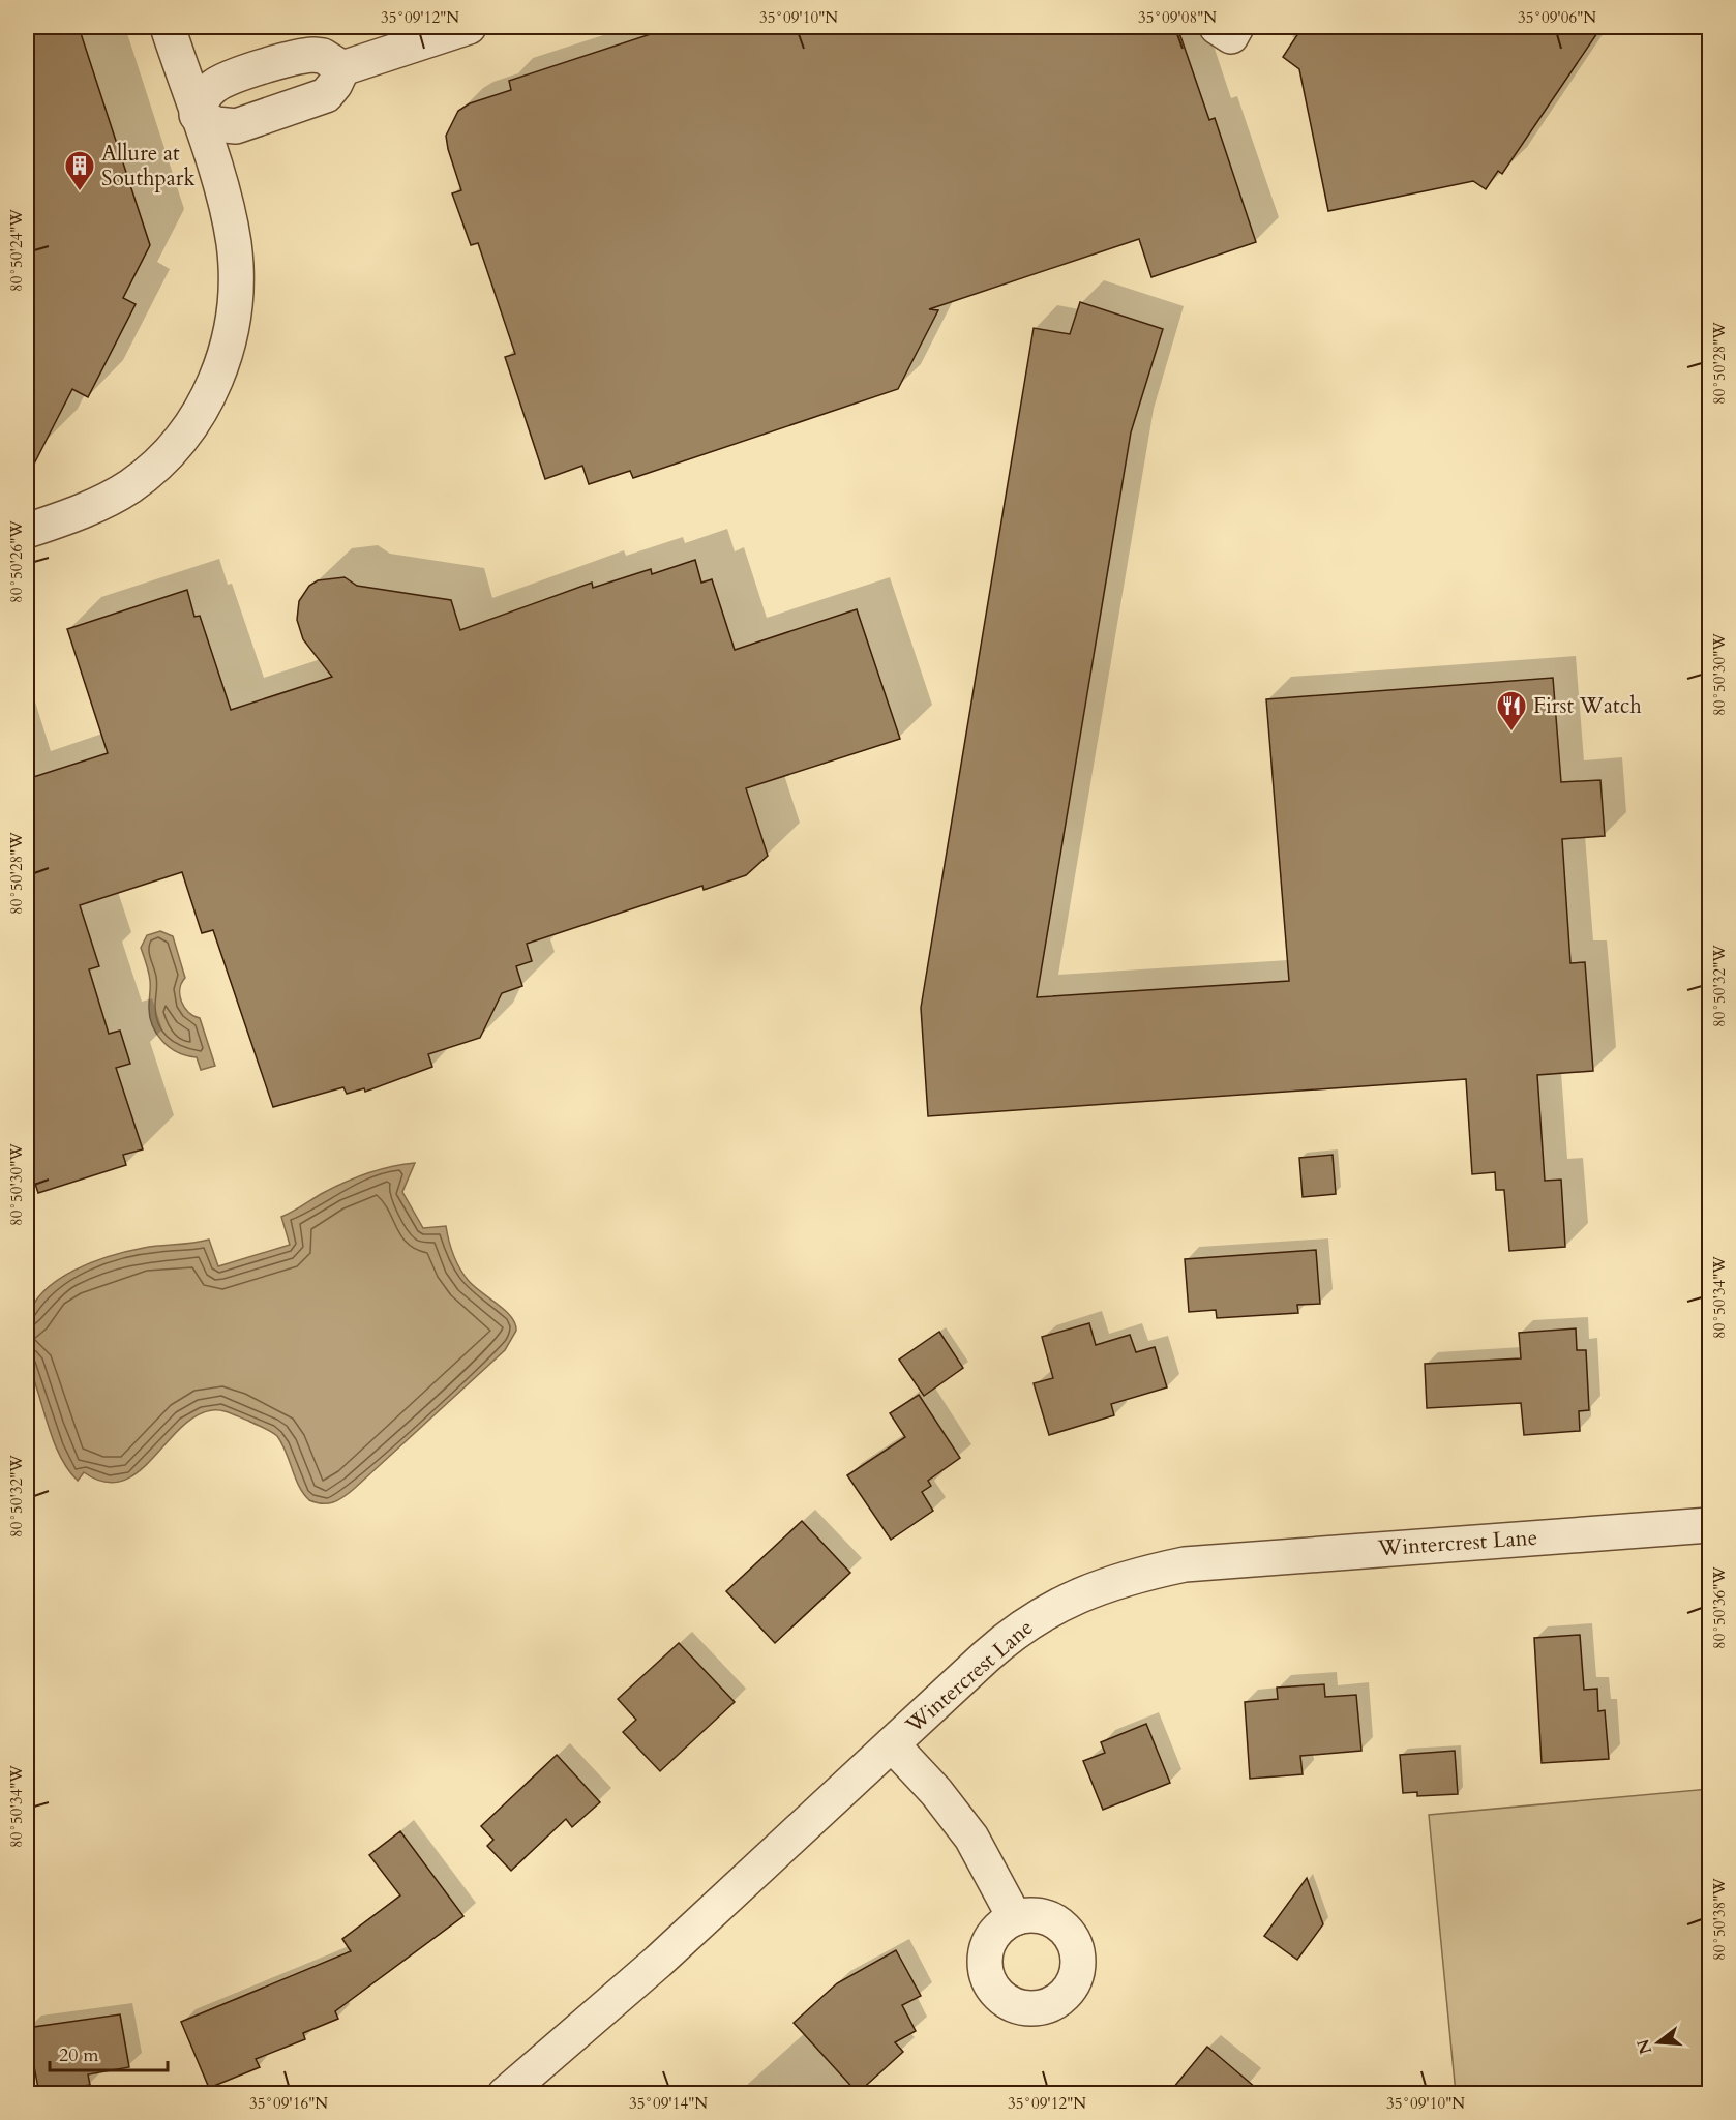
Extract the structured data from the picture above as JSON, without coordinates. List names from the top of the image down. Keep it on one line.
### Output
{"streets":{"street":["Wintercrest Lane"]},"places":{"building":["Allure at Southpark"],"restaurant":["First Watch"]},"scale_bar":"20 m","north":"left","coordinates":["35°09'12\"N","35°09'10\"N","35°09'08\"N","35°09'06\"N","80°50'24\"W","80°50'28\"W","80°50'26\"W","80°50'30\"W","80°50'32\"W","80°50'34\"W","80°50'36\"W","80°50'38\"W","35°09'16\"N","35°09'14\"N"]}
